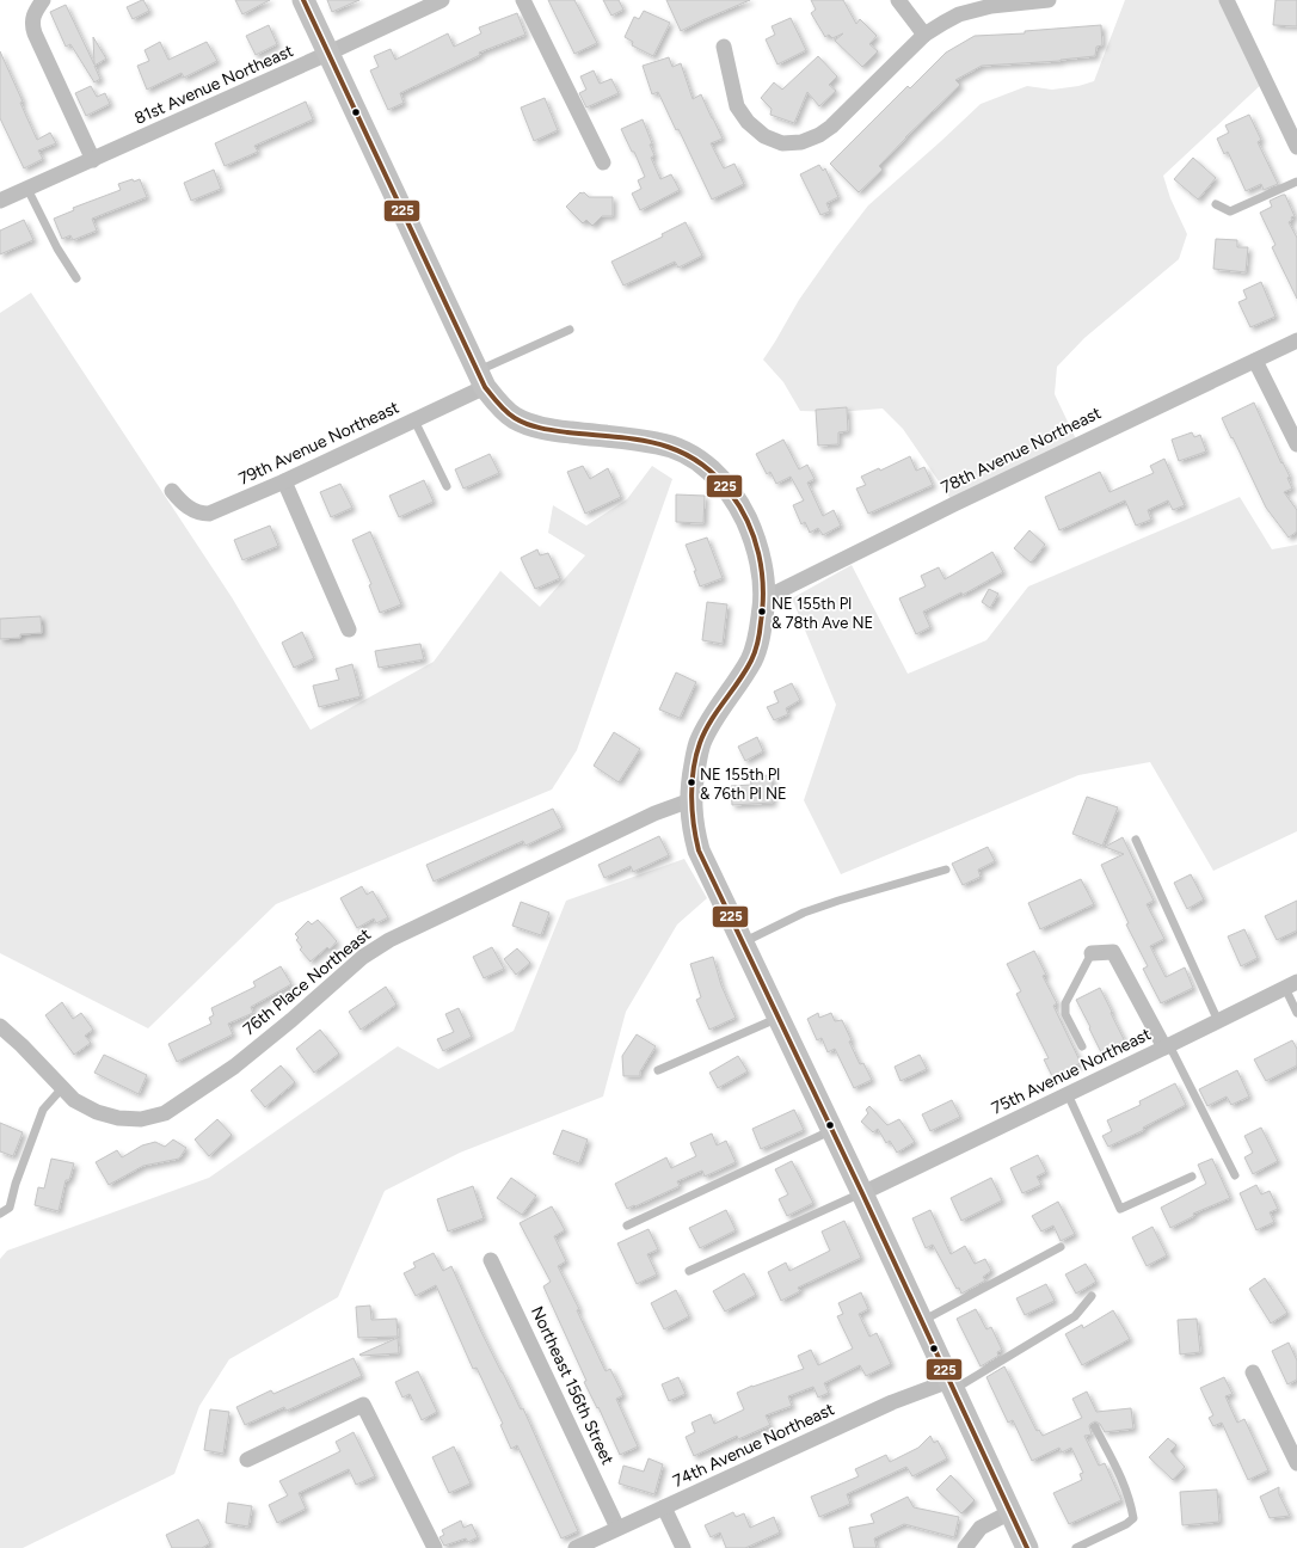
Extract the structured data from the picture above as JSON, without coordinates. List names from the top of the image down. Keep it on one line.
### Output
{"streets":{"street":["81st Avenue Northeast","79th Avenue Northeast","78th Avenue Northeast","76th Place Northeast","75th Avenue Northeast","Northeast 156th Street","74th Avenue Northeast"]},"crossings":[["Northeast 156th Street","74th Avenue Northeast"]],"places":["NE 155th Pl & 78th Ave NE","NE 155th Pl & 76th Pl NE"],"lines":["transit line 225"]}
